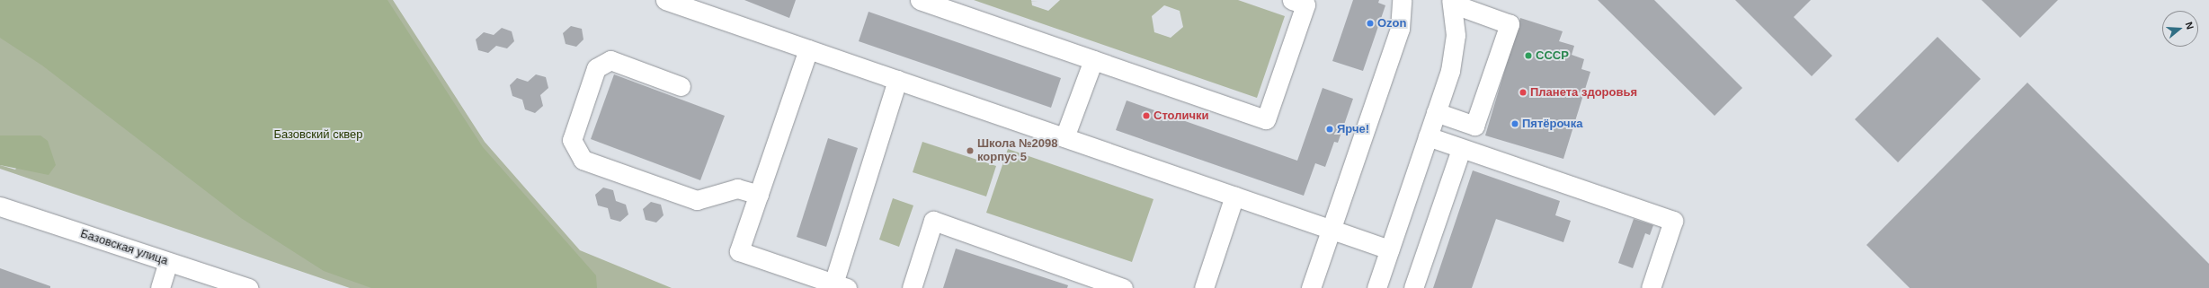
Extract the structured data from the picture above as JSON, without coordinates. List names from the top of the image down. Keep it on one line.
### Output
{"streets":{"street":["Базовская улица"]},"parks":["Базовский сквер"],"places":["Ozon","СССР","Планета здоровья","Столички","Пятёрочка","Ярче!","Школа №2098 корпус 5"],"north":"right"}
